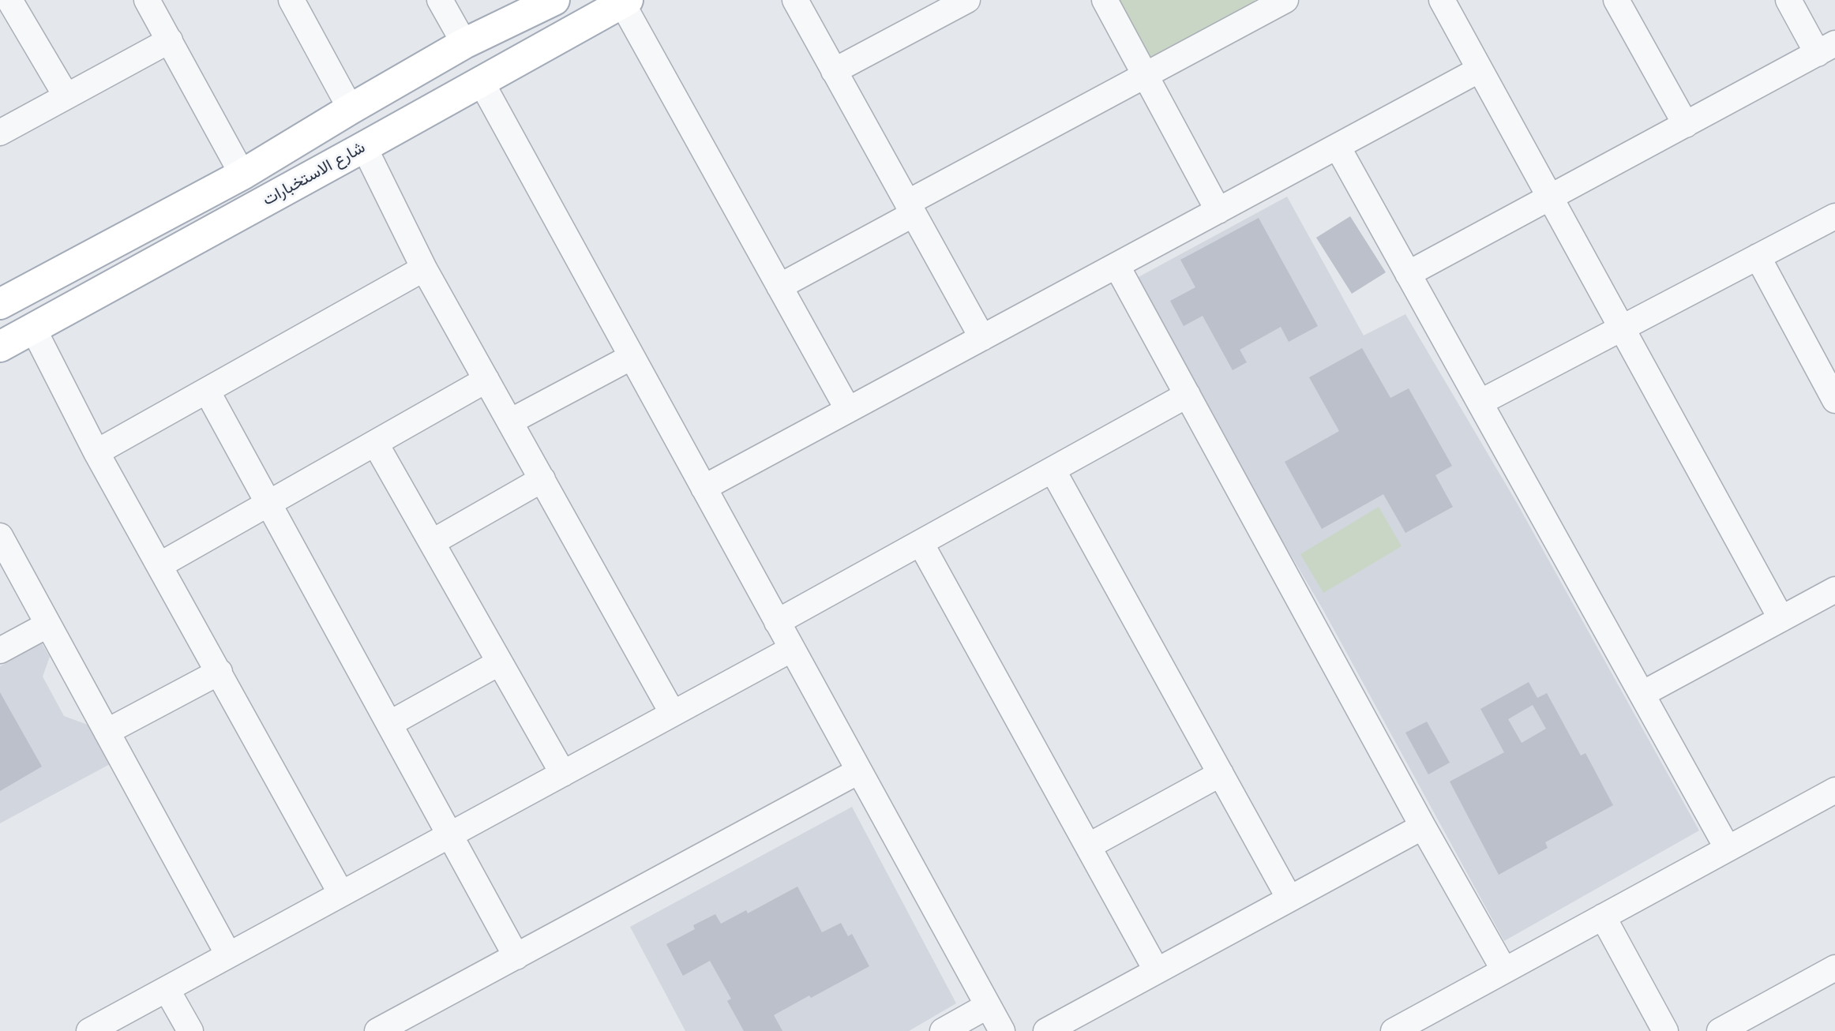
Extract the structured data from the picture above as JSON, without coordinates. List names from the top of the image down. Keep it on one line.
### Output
{"streets":{"main road":["شارع الاستخبارات"]}}
